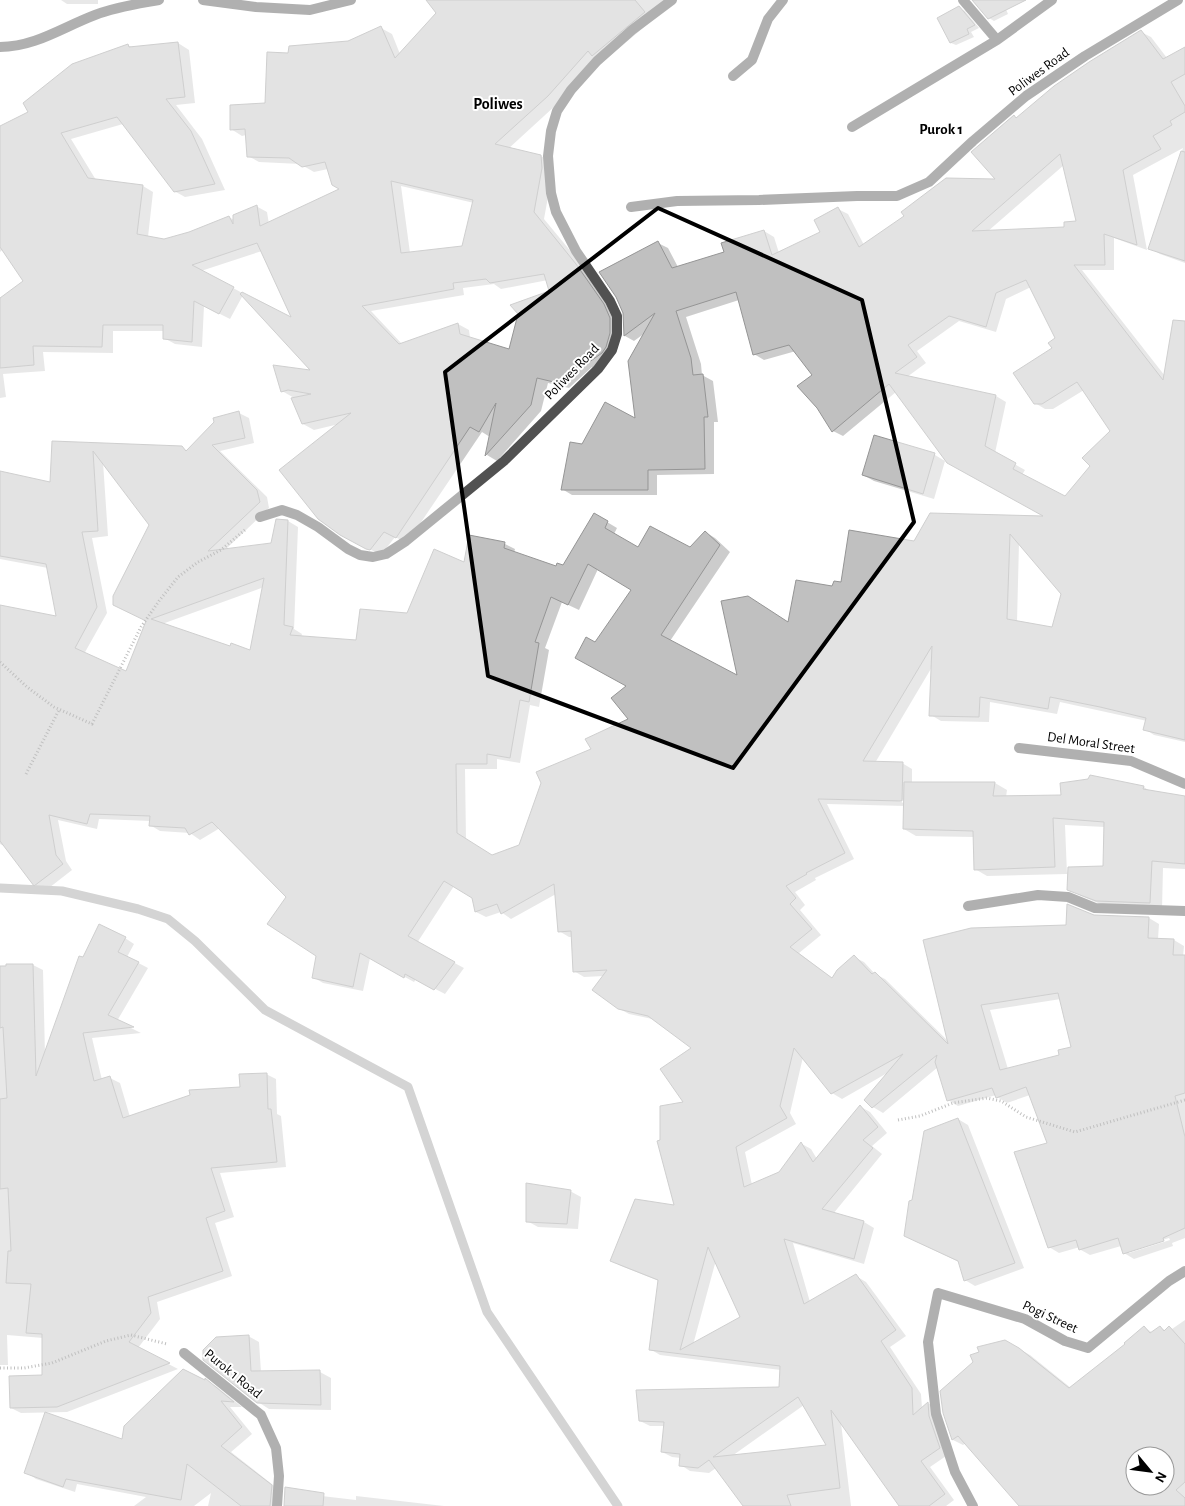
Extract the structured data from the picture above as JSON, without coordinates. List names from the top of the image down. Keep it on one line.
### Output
{"streets":{"street":["Poliwes Road","Del Moral Street","Pogi Street","Purok 1 Road"]},"districts":["Poliwes","Purok 1"],"north":"bottom right"}
